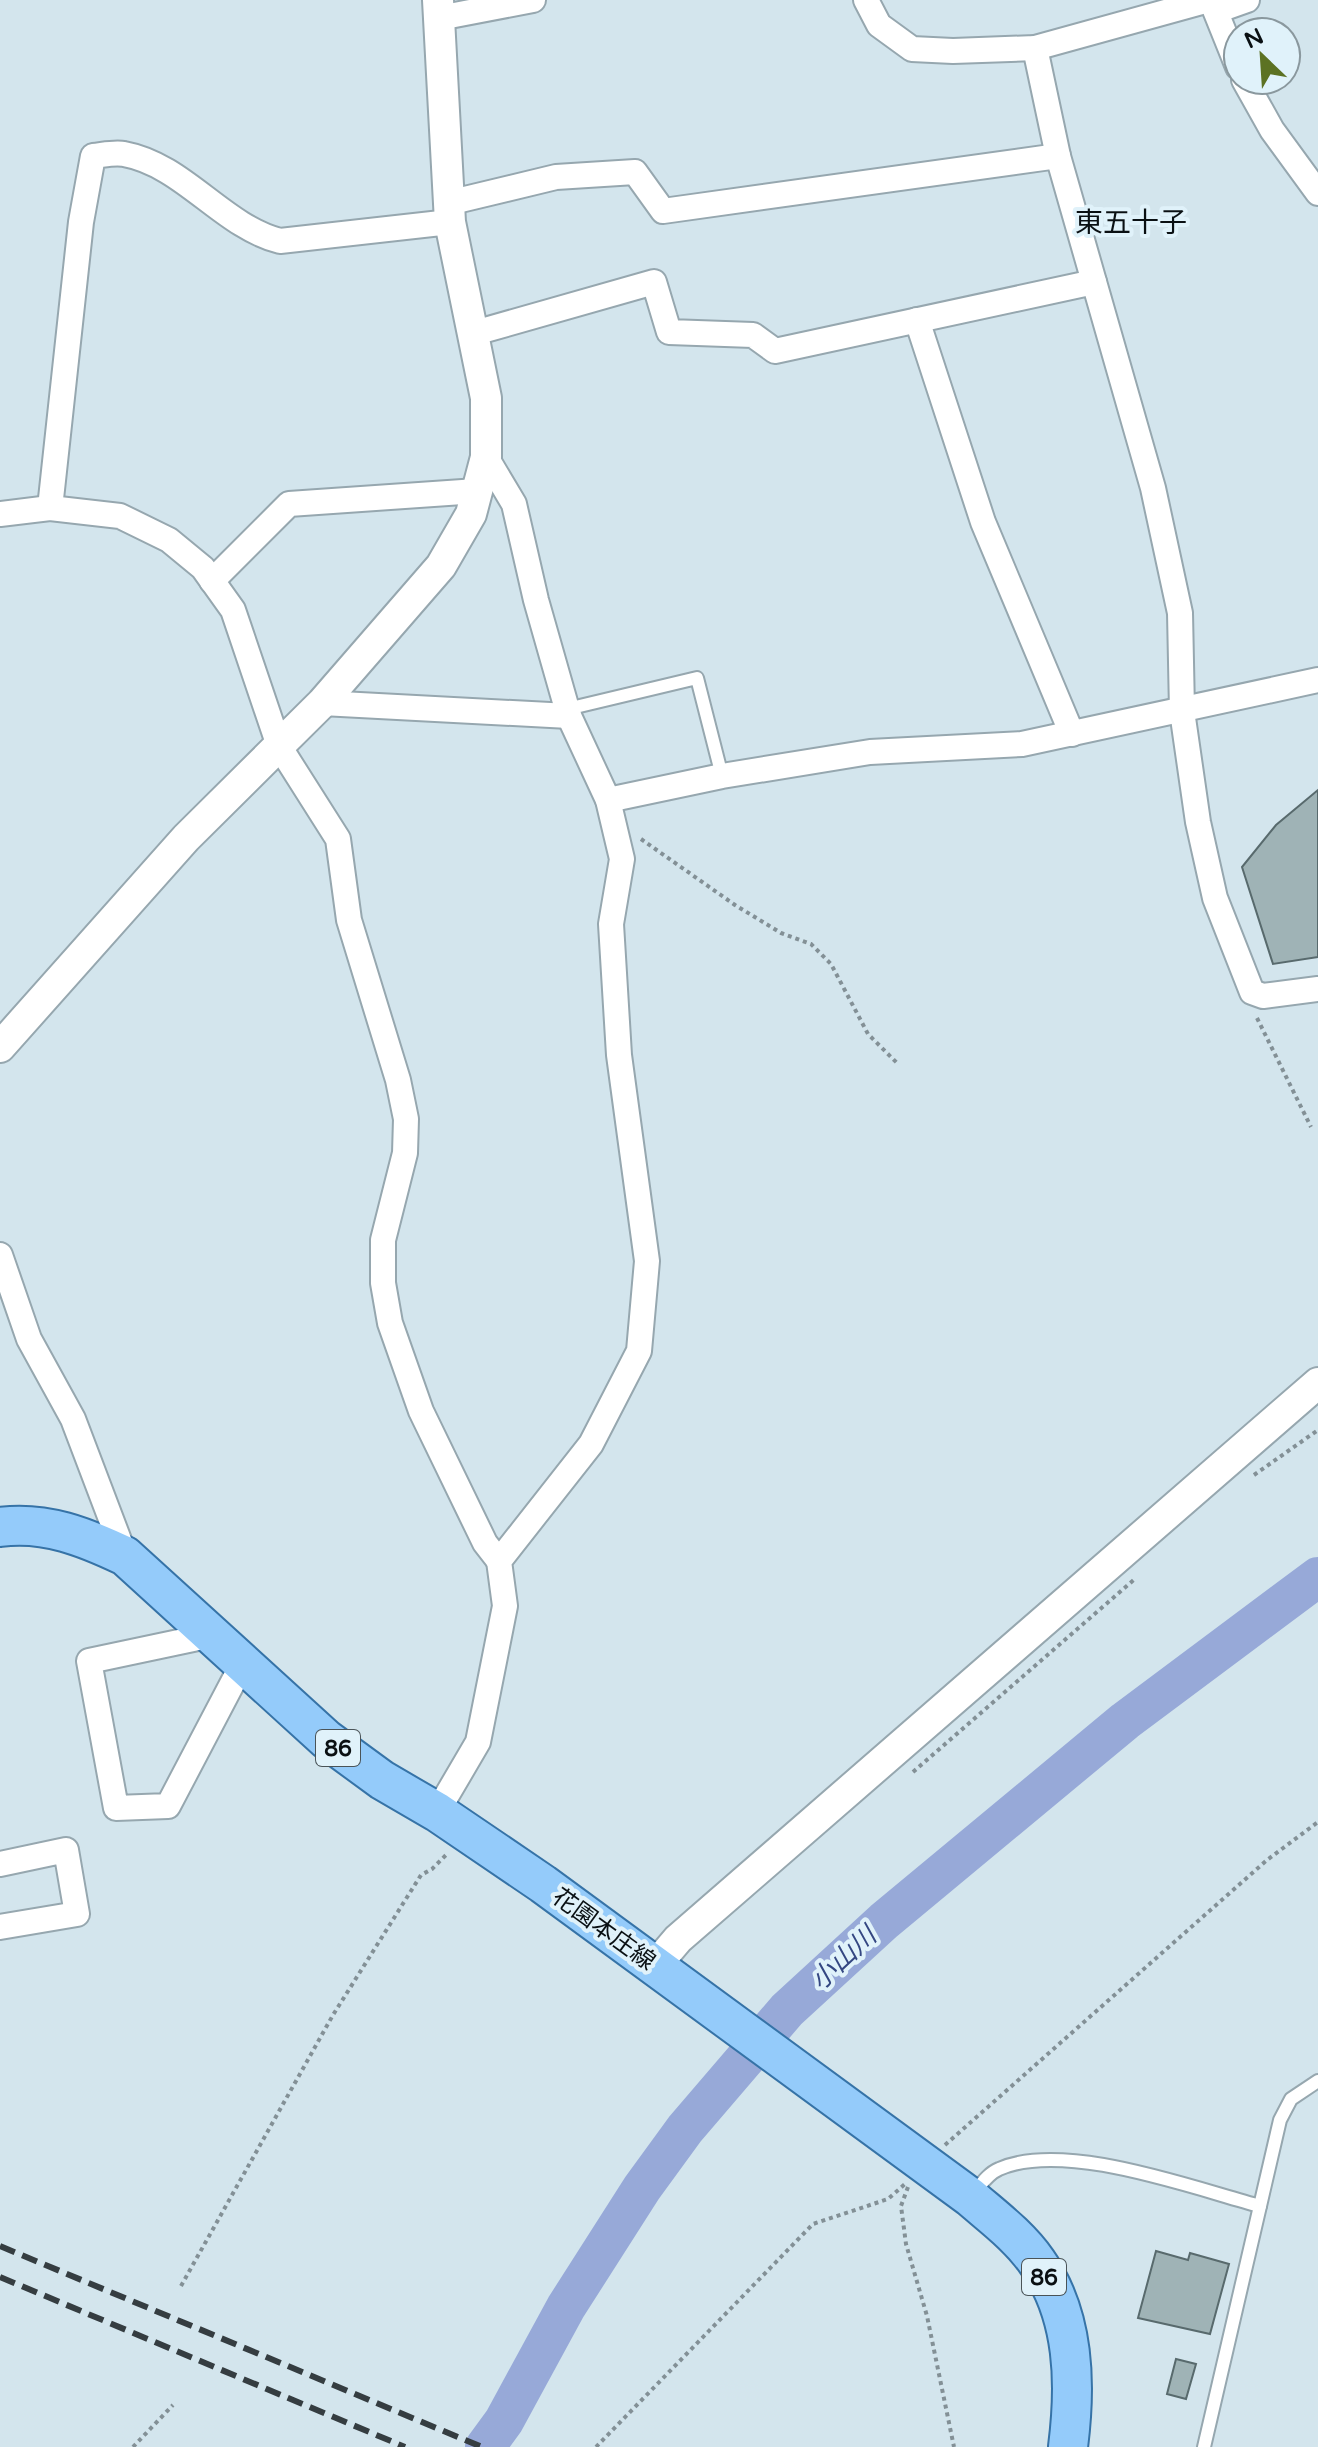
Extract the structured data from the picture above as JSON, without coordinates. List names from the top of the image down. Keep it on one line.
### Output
{"streets":{"main road":["86","花園本庄線"]},"districts":["東五十子"],"water":["小山川"],"north":"top left"}
